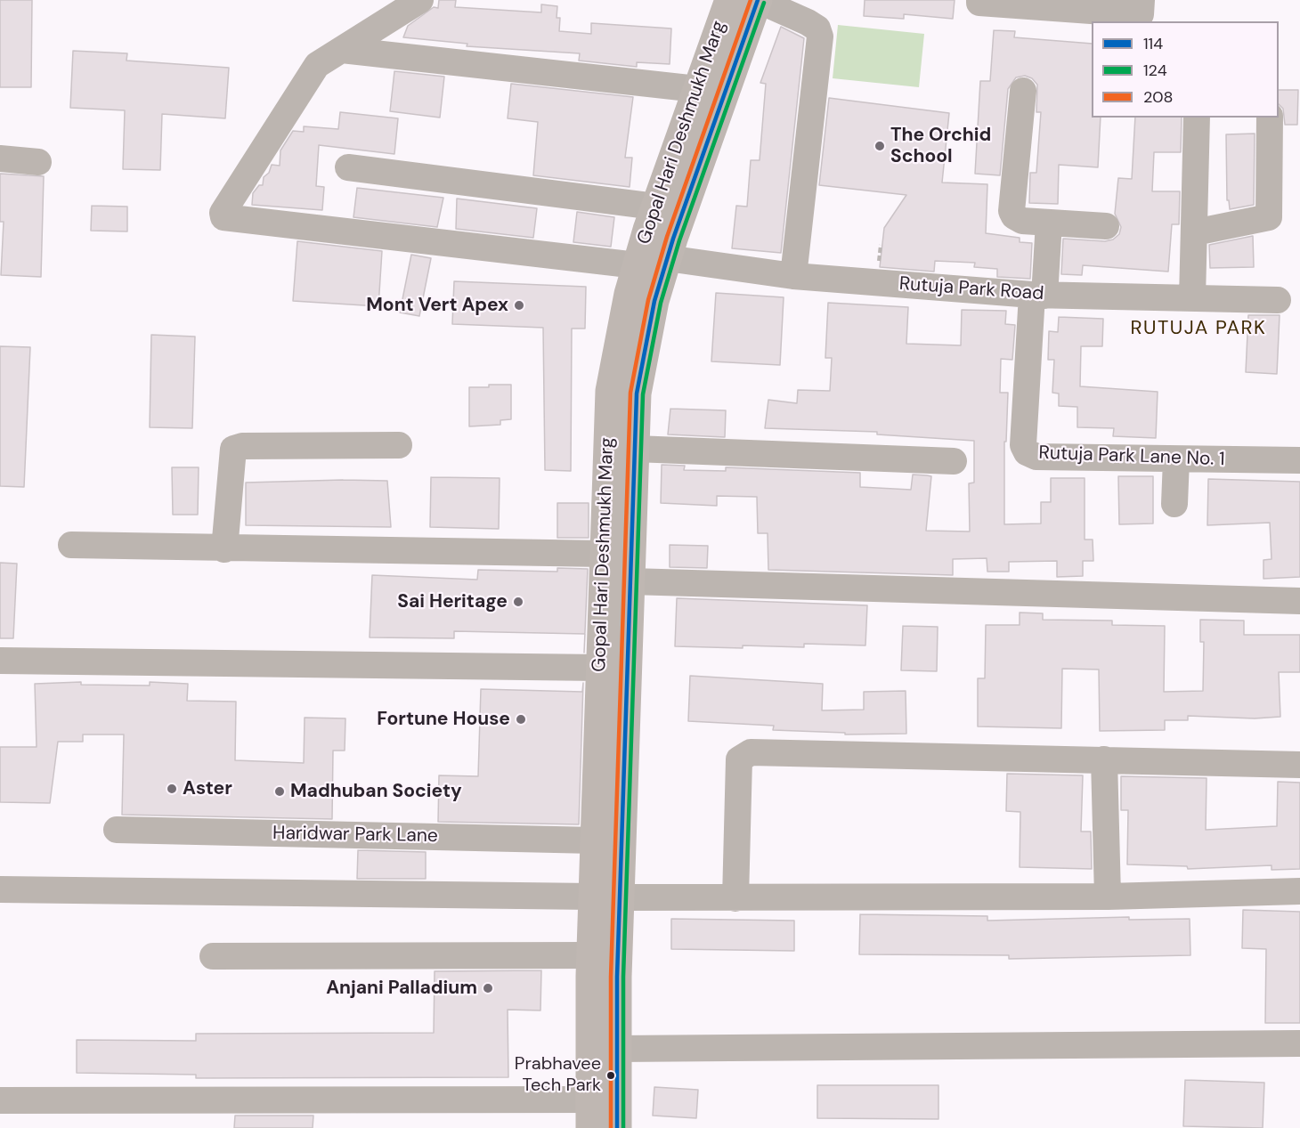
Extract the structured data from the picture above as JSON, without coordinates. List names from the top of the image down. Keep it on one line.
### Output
{"streets":{"main road":["Gopal Hari Deshmukh Marg"],"street":["Rutuja Park Road","Rutuja Park Lane No. 1","Haridwar Park Lane"]},"crossings":[["Gopal Hari Deshmukh Marg","Rutuja Park Road"],["Gopal Hari Deshmukh Marg","Haridwar Park Lane"],["Rutuja Park Road","Rutuja Park Lane No. 1"]],"districts":["RUTUJA PARK"],"places":["The Orchid School","Mont Vert Apex","Sai Heritage","Fortune House","Aster","Madhuban Society","Anjani Palladium","Prabhavee Tech Park"],"lines":["transit line 114","transit line 208","transit line 124"],"legend":["114","124","208"]}
